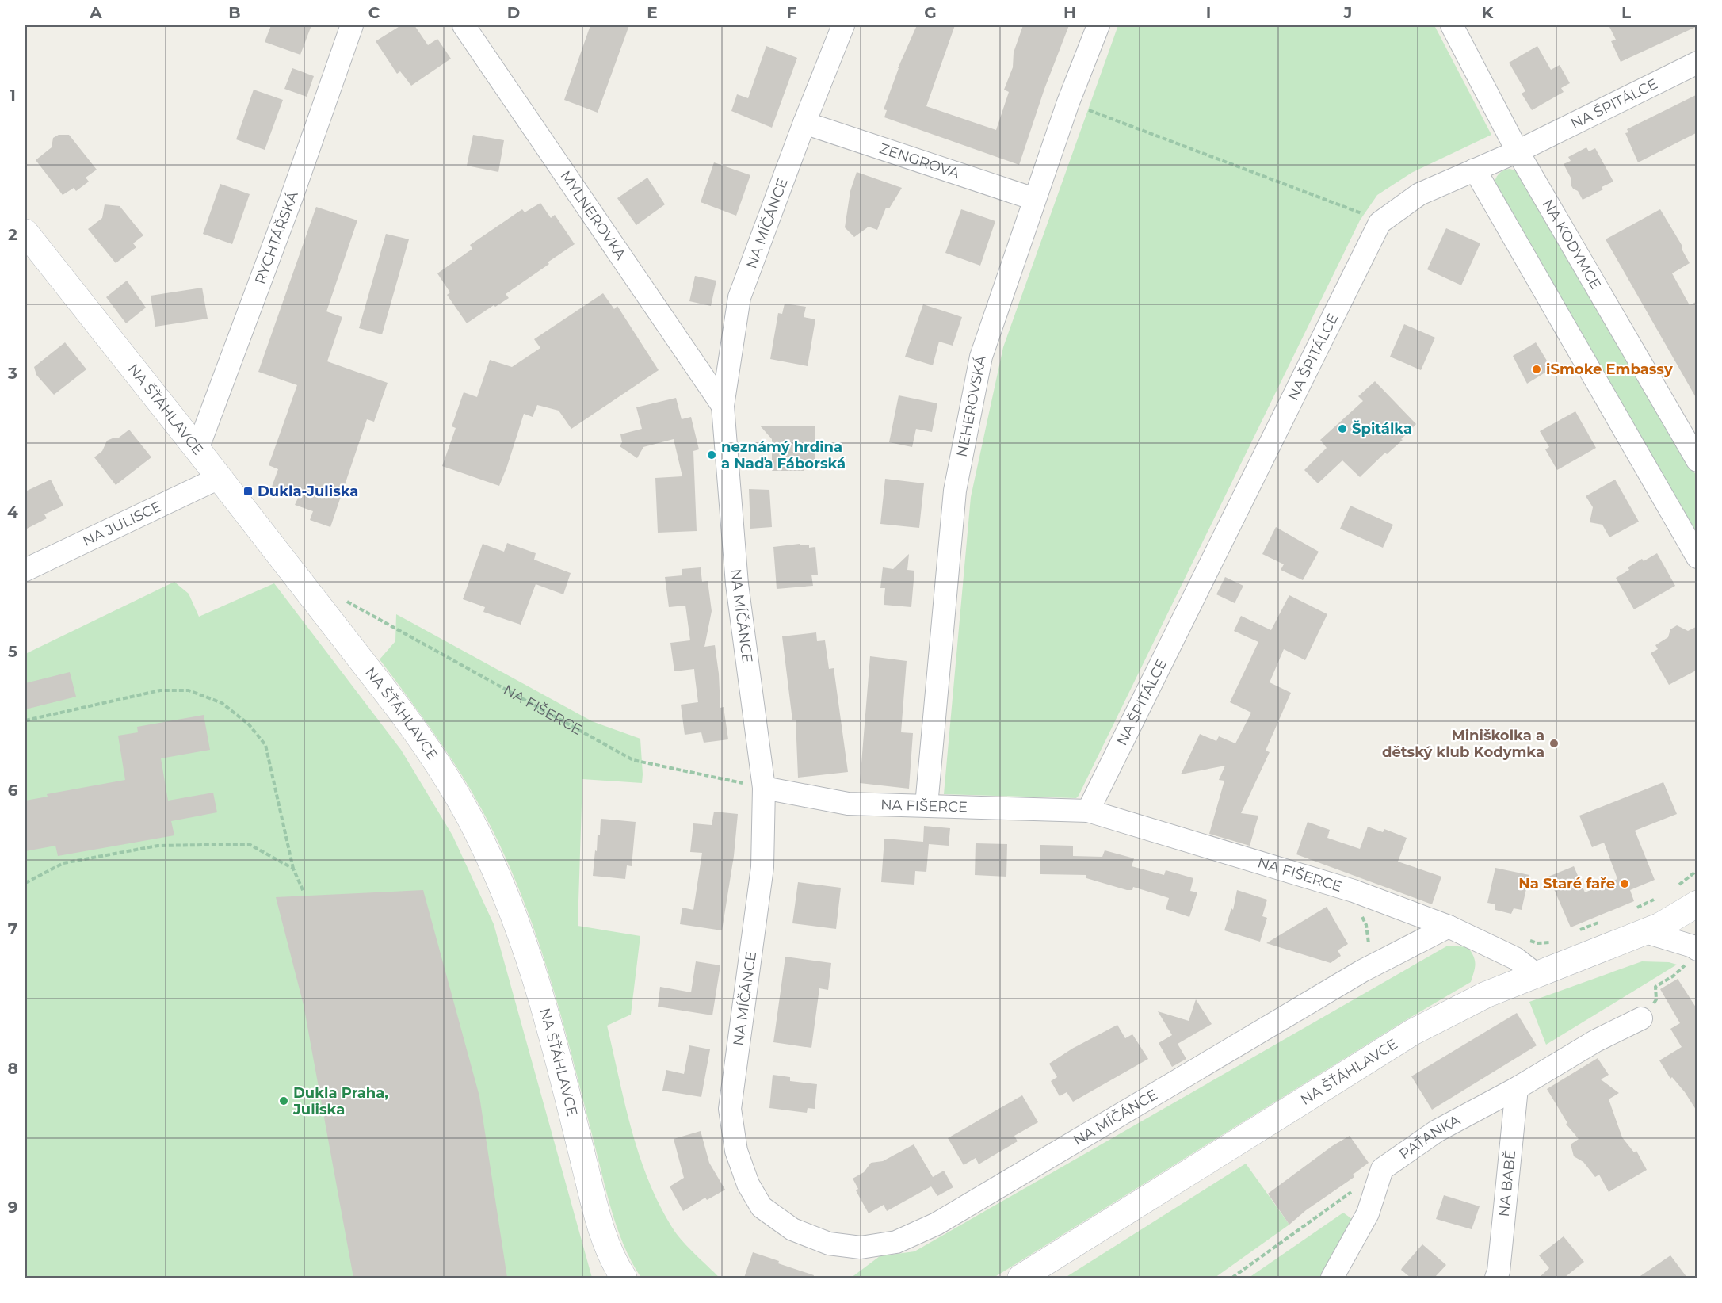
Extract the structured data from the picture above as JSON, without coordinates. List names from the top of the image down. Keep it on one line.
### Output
{"streets":{"street":["NA ŠPITÁLCE","ZENGROVA","MYLNEROVKA","NA MÍČÁNCE","RYCHTÁŘSKÁ","NA KODYMCE","NEHEROVSKÁ","NA ŠŤÁHLAVCE","NA JULISCE","NA FIŠERCE","PAŤANKA","NA BABĚ"]},"crossings":[["NA ŠPITÁLCE","NA KODYMCE"],["NA ŠPITÁLCE","NA FIŠERCE"],["ZENGROVA","NA MÍČÁNCE"],["ZENGROVA","NEHEROVSKÁ"],["MYLNEROVKA","NA MÍČÁNCE"],["NA MÍČÁNCE","NA FIŠERCE"],["RYCHTÁŘSKÁ","NA ŠŤÁHLAVCE"],["NEHEROVSKÁ","NA FIŠERCE"],["NA ŠŤÁHLAVCE","NA JULISCE"],["NA ŠŤÁHLAVCE","NA FIŠERCE"],["PAŤANKA","NA BABĚ"]],"places":{"other":["iSmoke Embassy","Špitálka","neznámý hrdina a Naďa Fáborská","Miniškolka a dětský klub Kodymka","Na Staré faře","Dukla Praha, Juliska"],"transit":["Dukla-Juliska"]},"grid":{"columns":["A","B","C","D","E","F","G","H","I","J","K","L"],"rows":["1","2","3","4","5","6","7","8","9"]}}
